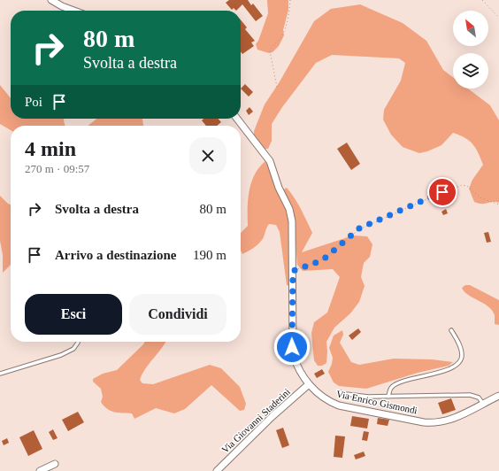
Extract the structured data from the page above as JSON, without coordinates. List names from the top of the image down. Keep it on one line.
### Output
{"streets":{"street":["Via Enrico Gismondi","Via Giovanni Staderini"]},"crossings":[["Via Enrico Gismondi","Via Giovanni Staderini"]],"north":"top left","page":{"turn":["80 m","Svolta a destra"],"then":"Poi","heading":["4 min","270 m · 09:57"],"list":[{"name":"Svolta a destra","value":"80 m"},{"name":"Arrivo a destinazione","value":"190 m"}],"buttons":["Esci","Condividi"]}}
